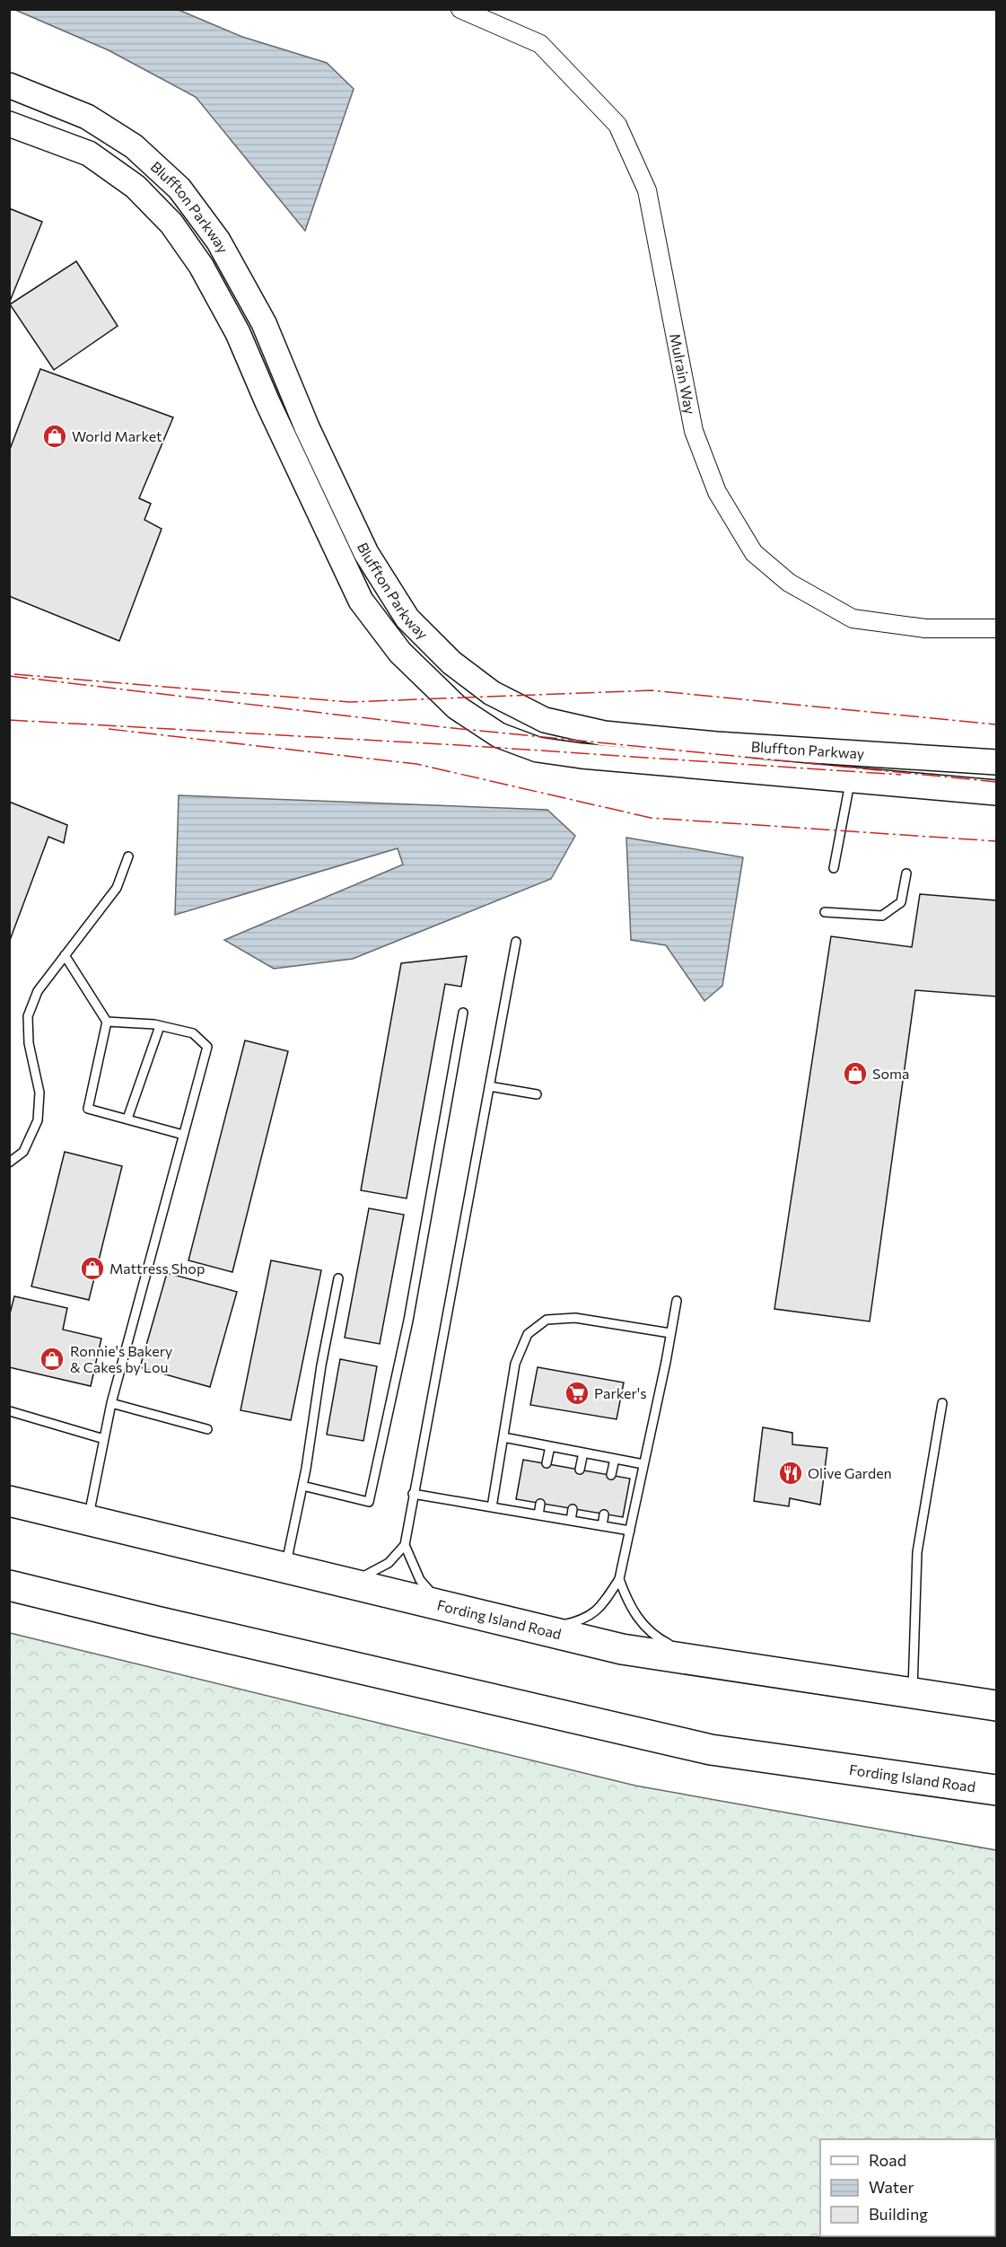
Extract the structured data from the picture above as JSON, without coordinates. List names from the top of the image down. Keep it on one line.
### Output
{"streets":{"highway":["Fording Island Road"],"main road":["Bluffton Parkway"],"street":["Mulrain Way"]},"places":{"shop":["World Market","Soma","Mattress Shop","Ronnie's Bakery & Cakes by Lou"],"supermarket":["Parker's"],"restaurant":["Olive Garden"]},"legend":["Road","Water","Building"]}
